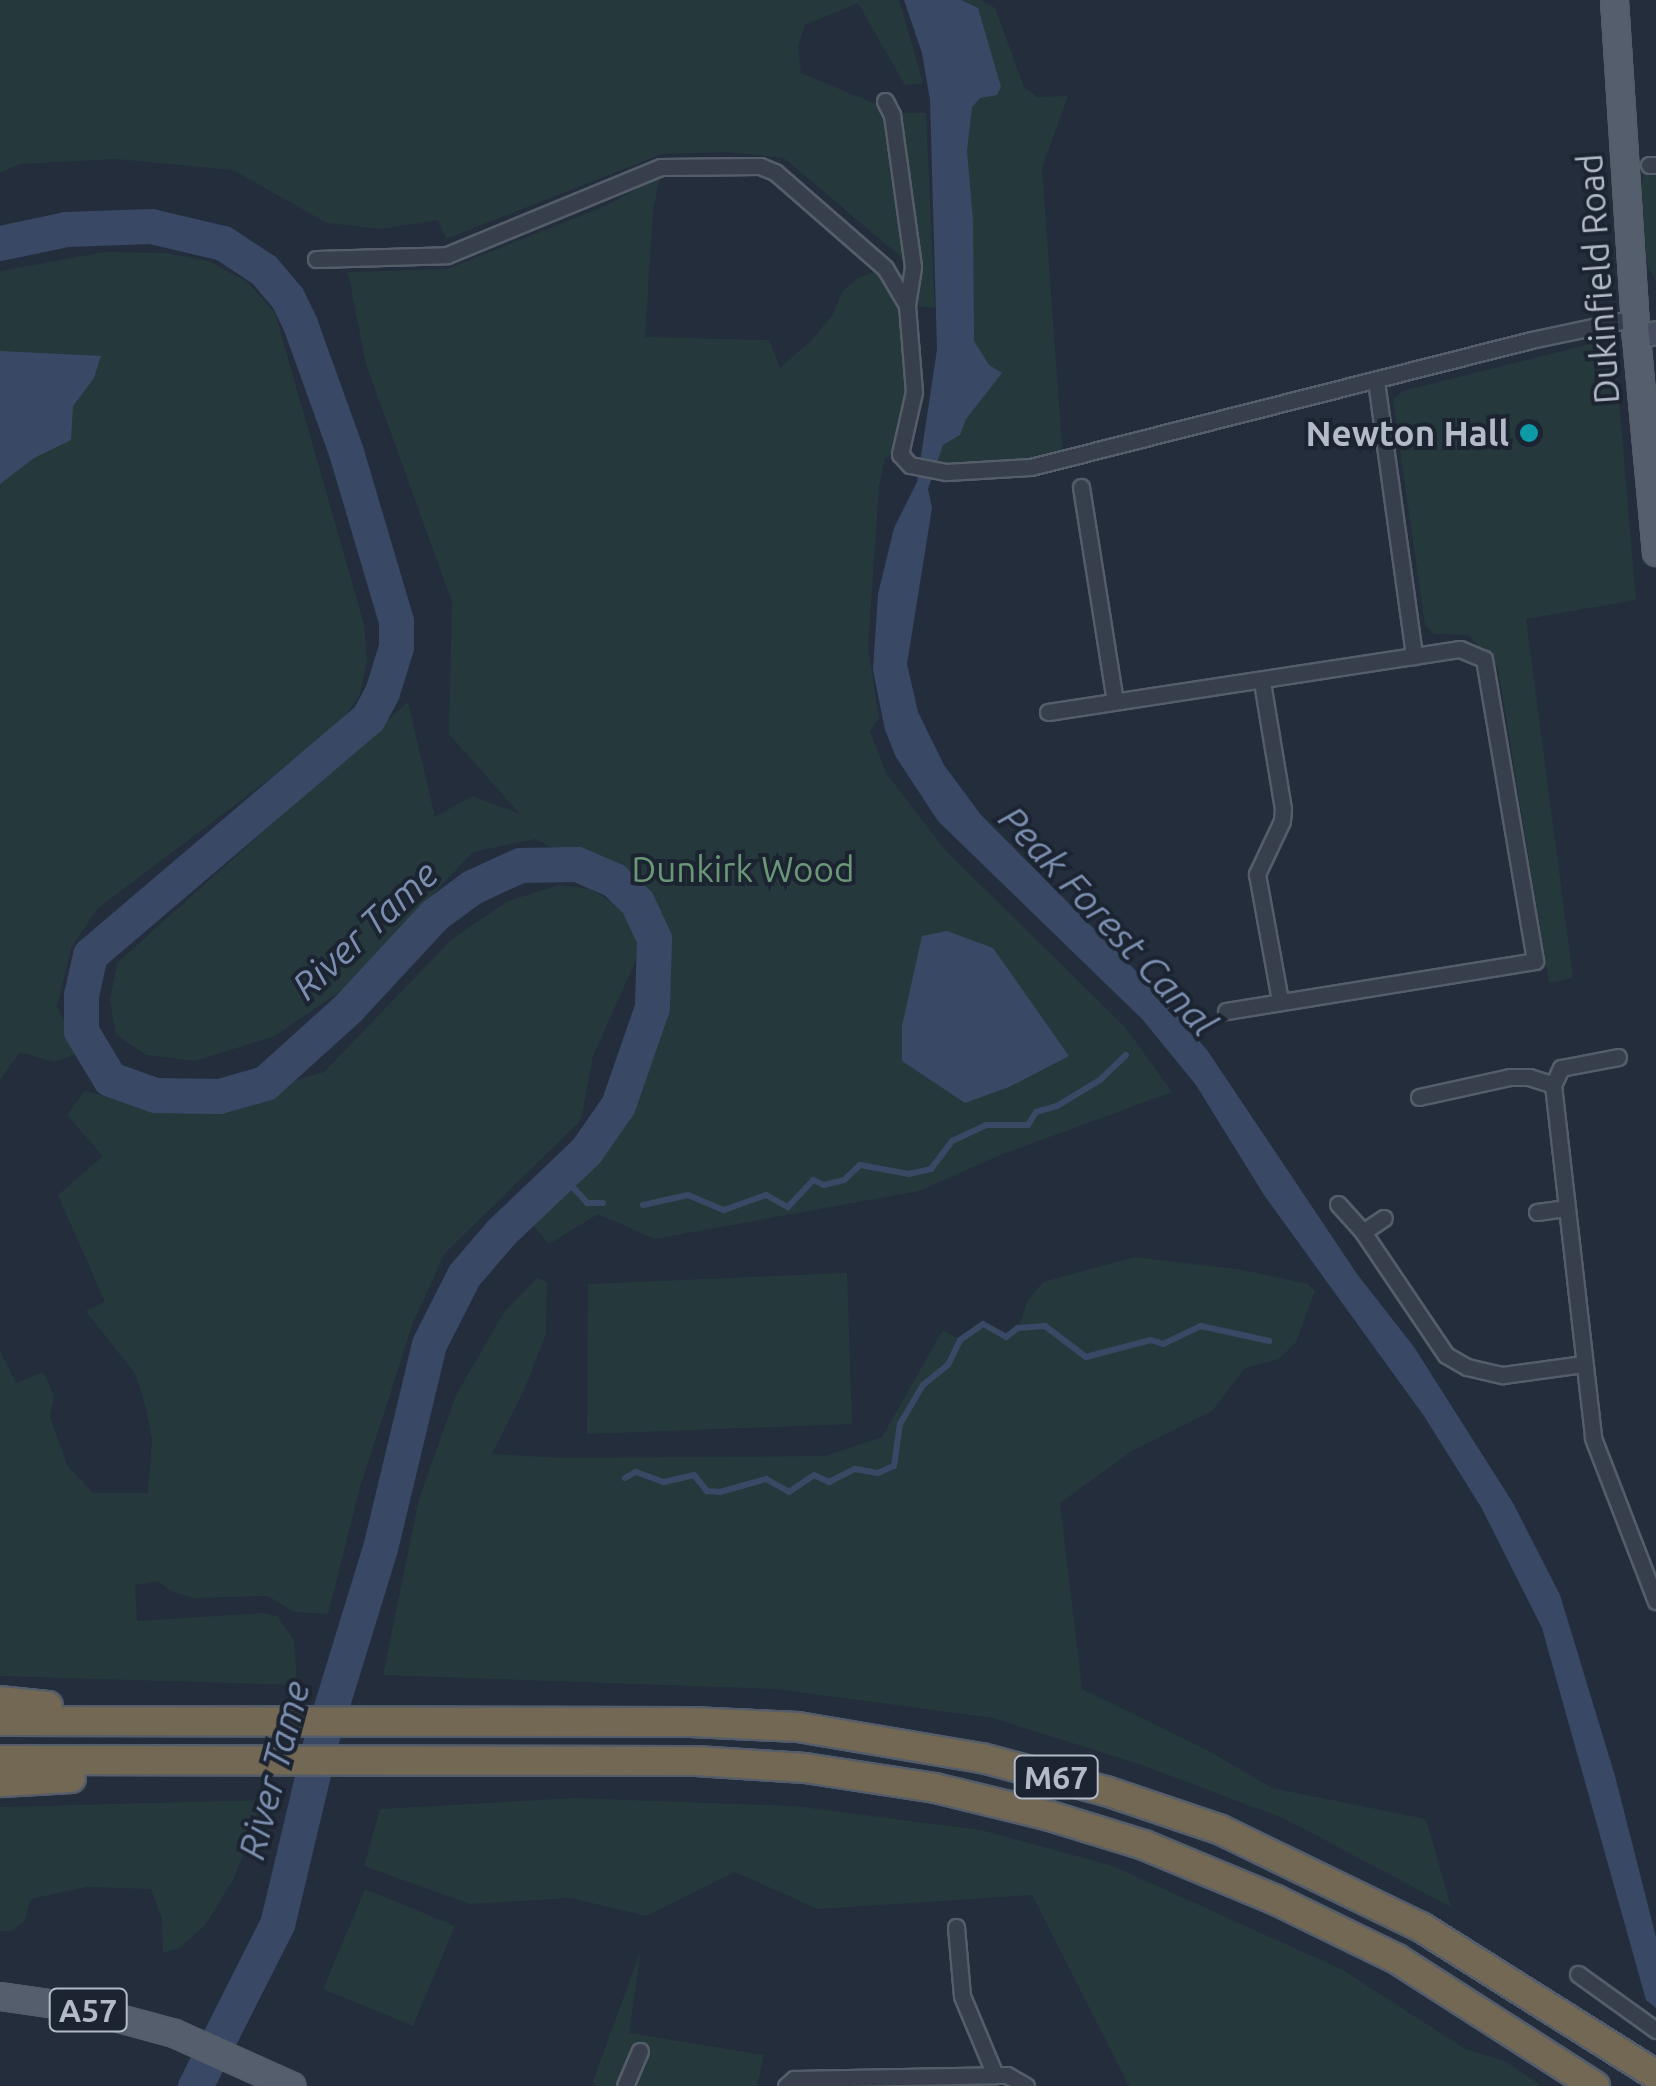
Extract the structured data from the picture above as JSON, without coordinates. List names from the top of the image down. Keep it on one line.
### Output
{"streets":{"highway":["M67"],"main road":["Dukinfield Road","A57"]},"water":["Peak Forest Canal","River Tame"],"parks":["Dunkirk Wood"],"places":["Newton Hall"]}
